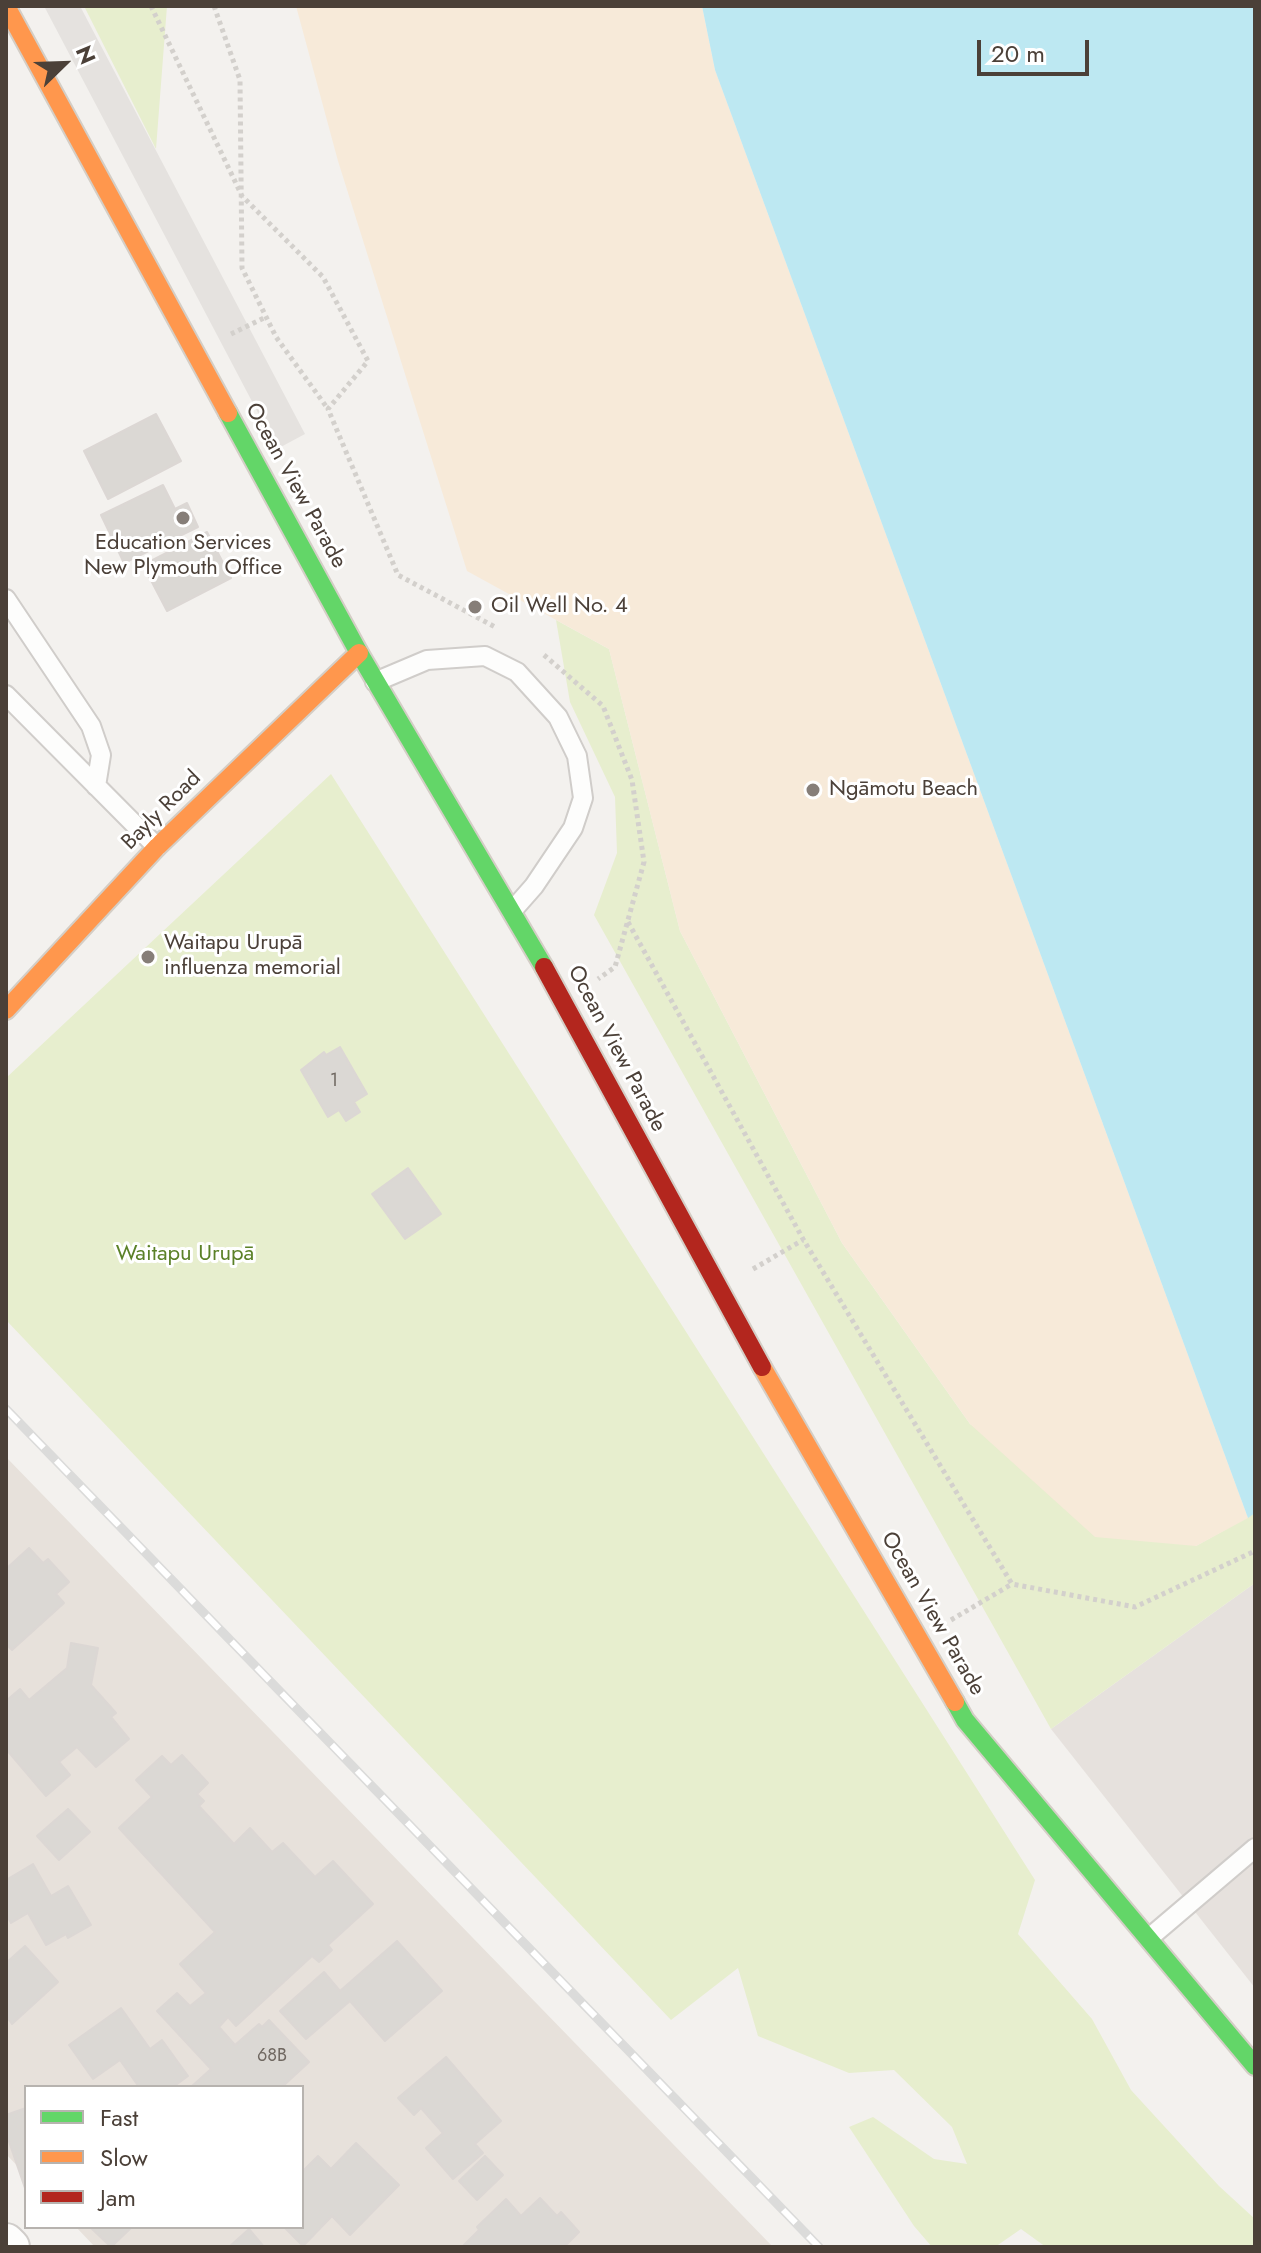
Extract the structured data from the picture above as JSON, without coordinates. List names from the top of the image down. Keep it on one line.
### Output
{"streets":{"street":["Ocean View Parade","Bayly Road"]},"crossings":[["Ocean View Parade","Bayly Road"]],"parks":["Waitapu Urupā"],"places":["Education Services New Plymouth Office","Oil Well No. 4","Ngāmotu Beach","Waitapu Urupā influenza memorial"],"house_numbers":["1","68B"],"legend":["Fast","Slow","Jam"],"scale_bar":"20 m","north":"top right"}
